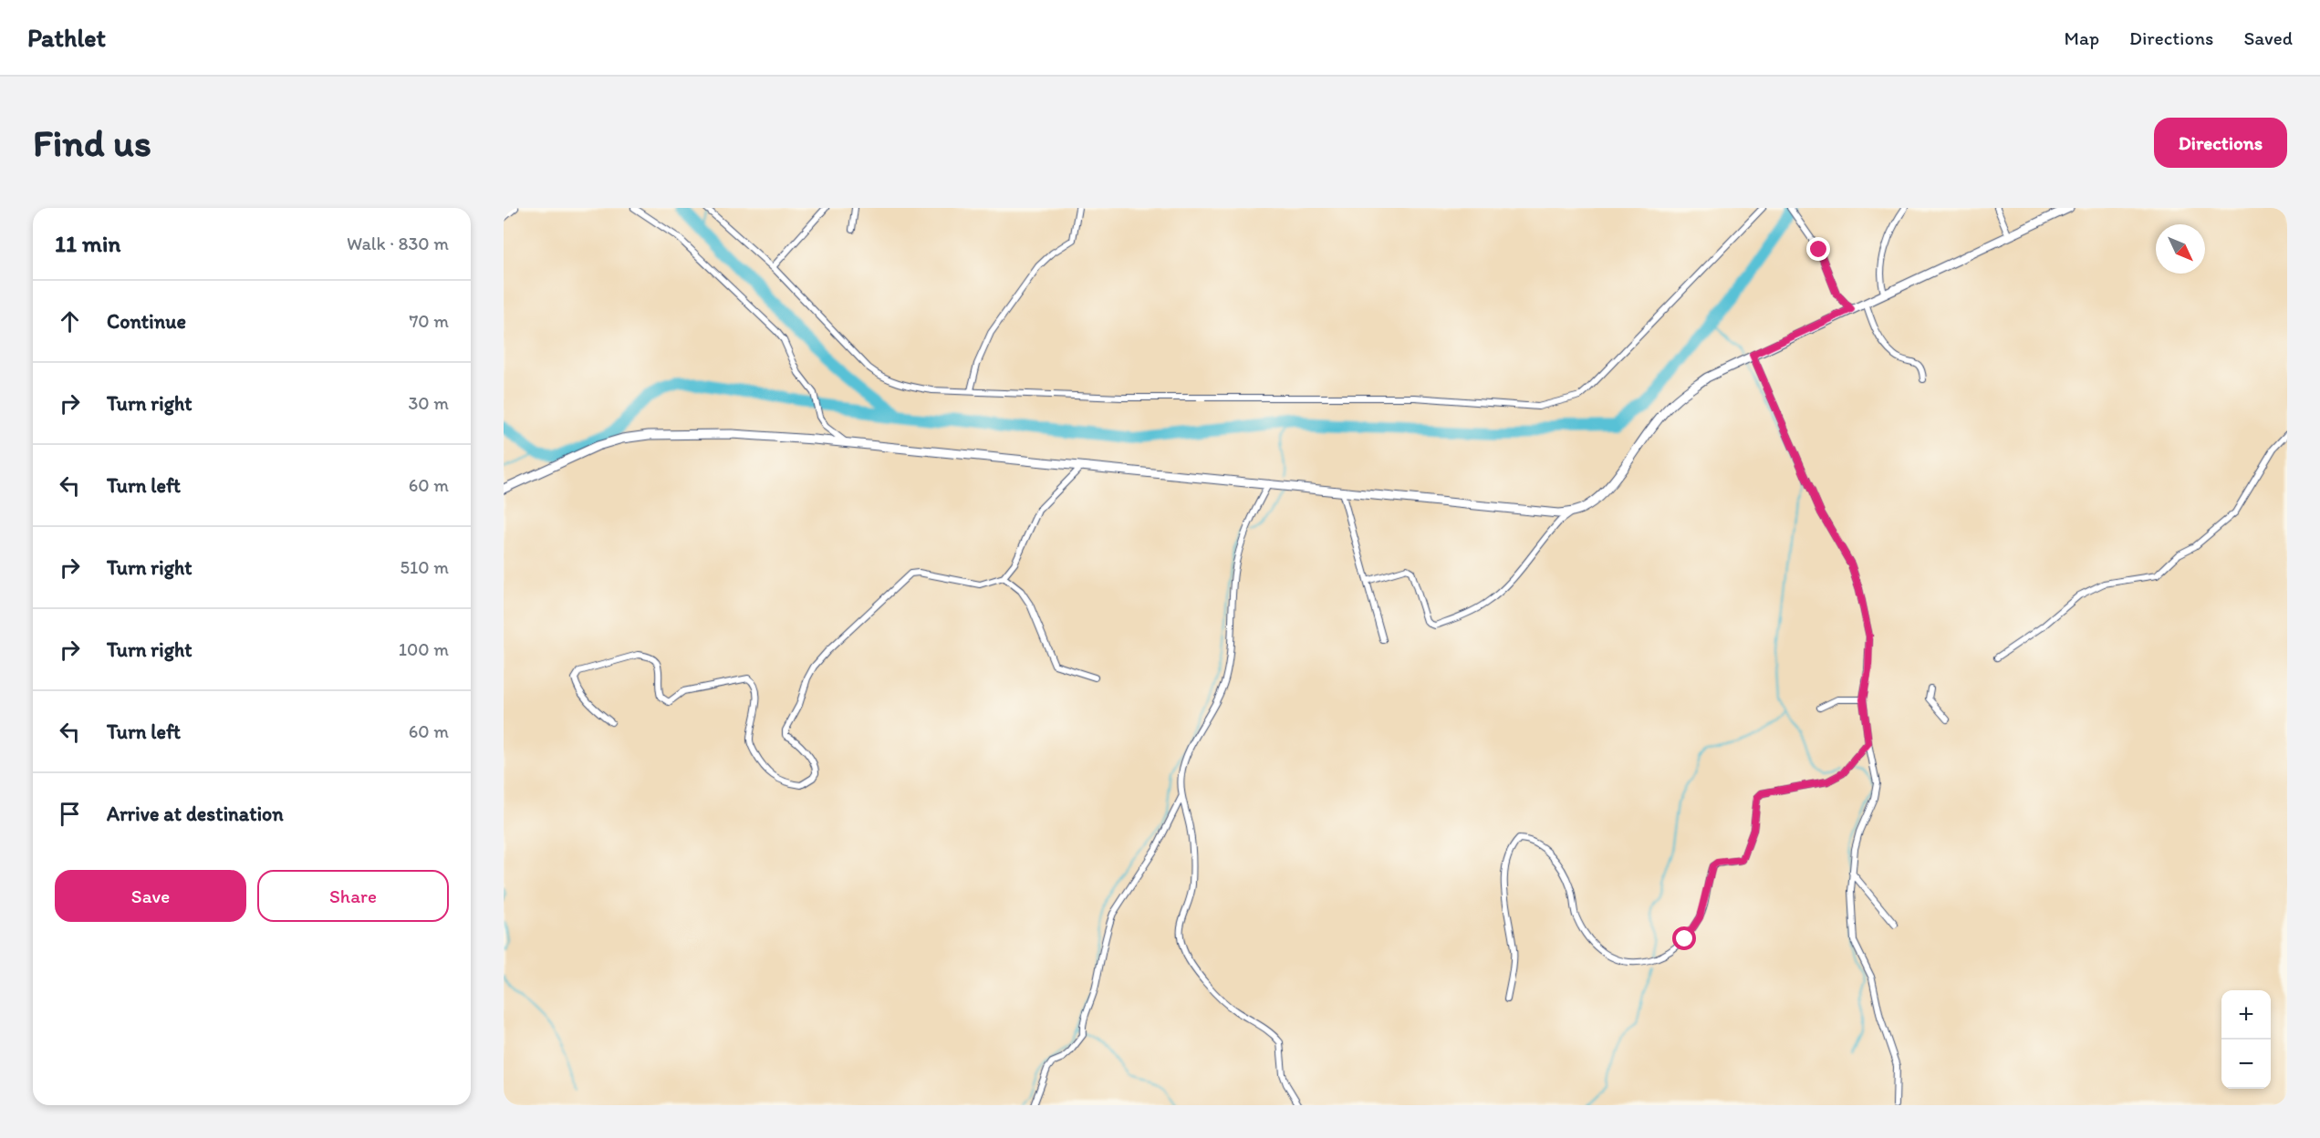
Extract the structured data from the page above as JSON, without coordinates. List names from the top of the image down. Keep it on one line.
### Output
{"north":"bottom right","page":{"header":"Pathlet","nav":["Map","Directions","Saved"],"buttons":["Directions",["Save","Share"]],"title":"Find us","heading":["11 min","Walk · 830 m"],"list":[["Continue","70 m"],["Turn right","30 m"],["Turn left","60 m"],["Turn right","510 m"],["Turn right","100 m"],["Turn left","60 m"],"Arrive at destination"],"map_buttons":["+","−"]}}
